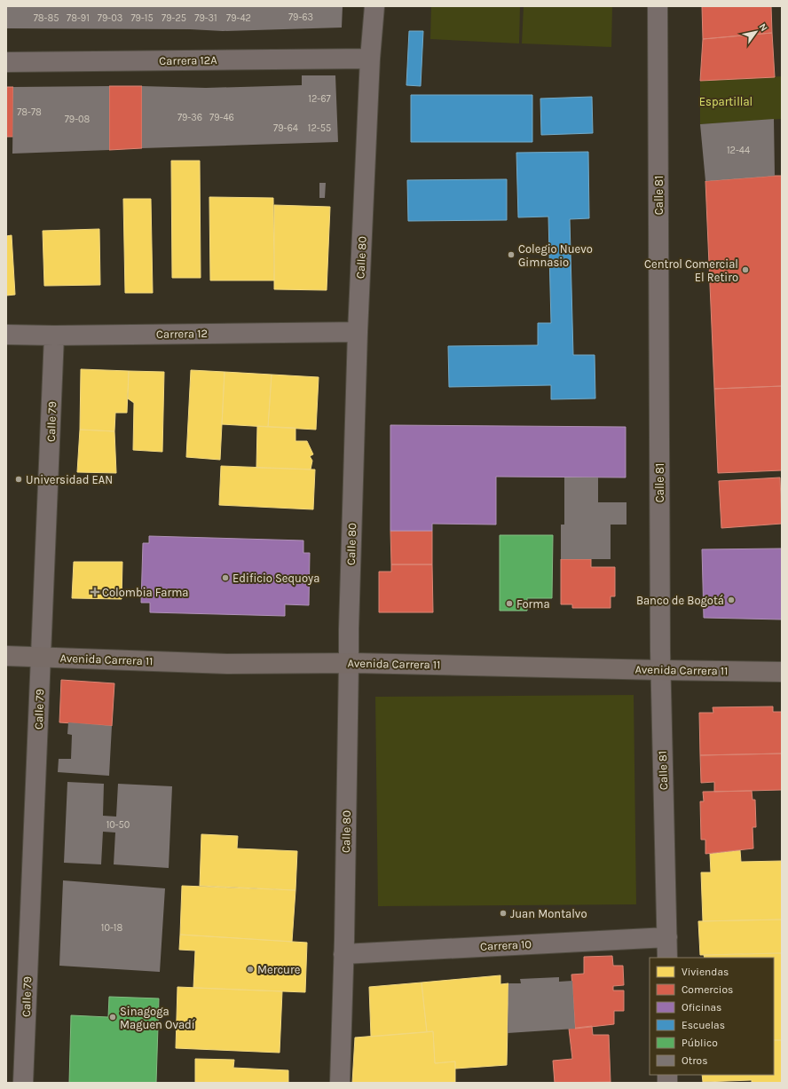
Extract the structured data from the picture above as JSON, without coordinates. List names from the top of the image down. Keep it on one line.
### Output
{"streets":{"main road":["Avenida Carrera 11"],"street":["Carrera 12A","Calle 81","Calle 80","Carrera 12","Calle 79","Carrera 10"]},"crossings":[["Carrera 12A","Calle 80"],["Calle 81","Avenida Carrera 11"],["Calle 81","Carrera 10"],["Calle 80","Carrera 12"],["Calle 80","Avenida Carrera 11"],["Calle 80","Carrera 10"],["Carrera 12","Calle 79"],["Calle 79","Avenida Carrera 11"]],"parks":["Espartillal"],"places":{"other":["Colegio Nuevo Gimnasio","Centrol Comercial El Retiro","Universidad EAN","Edificio Sequoya","Banco de Bogotá","Forma","Juan Montalvo","Mercure","Sinagoga Maguen Ovadí"],"health":["Colombia Farma"]},"house_numbers":["79-63","78-85","78-91","79-03","79-15","79-25","79-31","79-42","12-67","78-78","79-36","79-46","79-08","79-64","12-55","12-44","10-50","10-18"],"legend":["Viviendas","Comercios","Oficinas","Escuelas","Público","Otros"],"north":"top right"}
